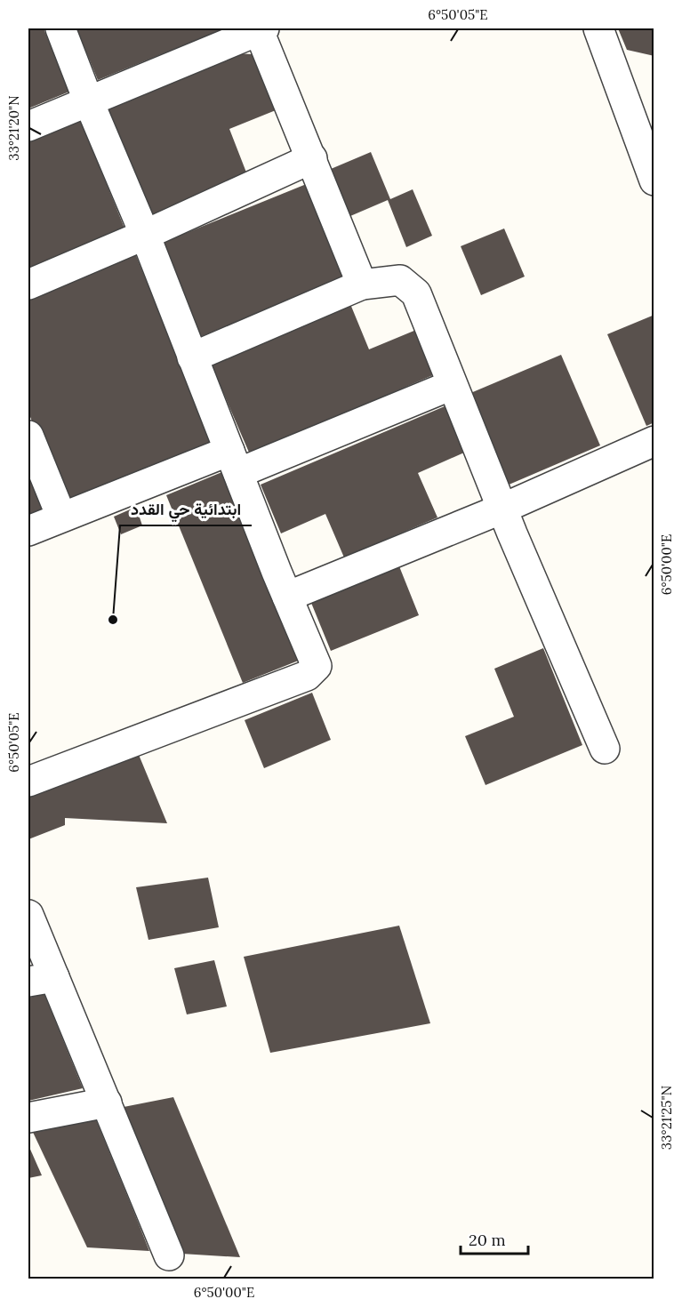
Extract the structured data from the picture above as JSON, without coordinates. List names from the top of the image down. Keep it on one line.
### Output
{"places":["ابتدائية حي القدد"],"scale_bar":"20 m","coordinates":["6°50'05\"E","33°21'20\"N","6°50'00\"E","33°21'25\"N"]}
